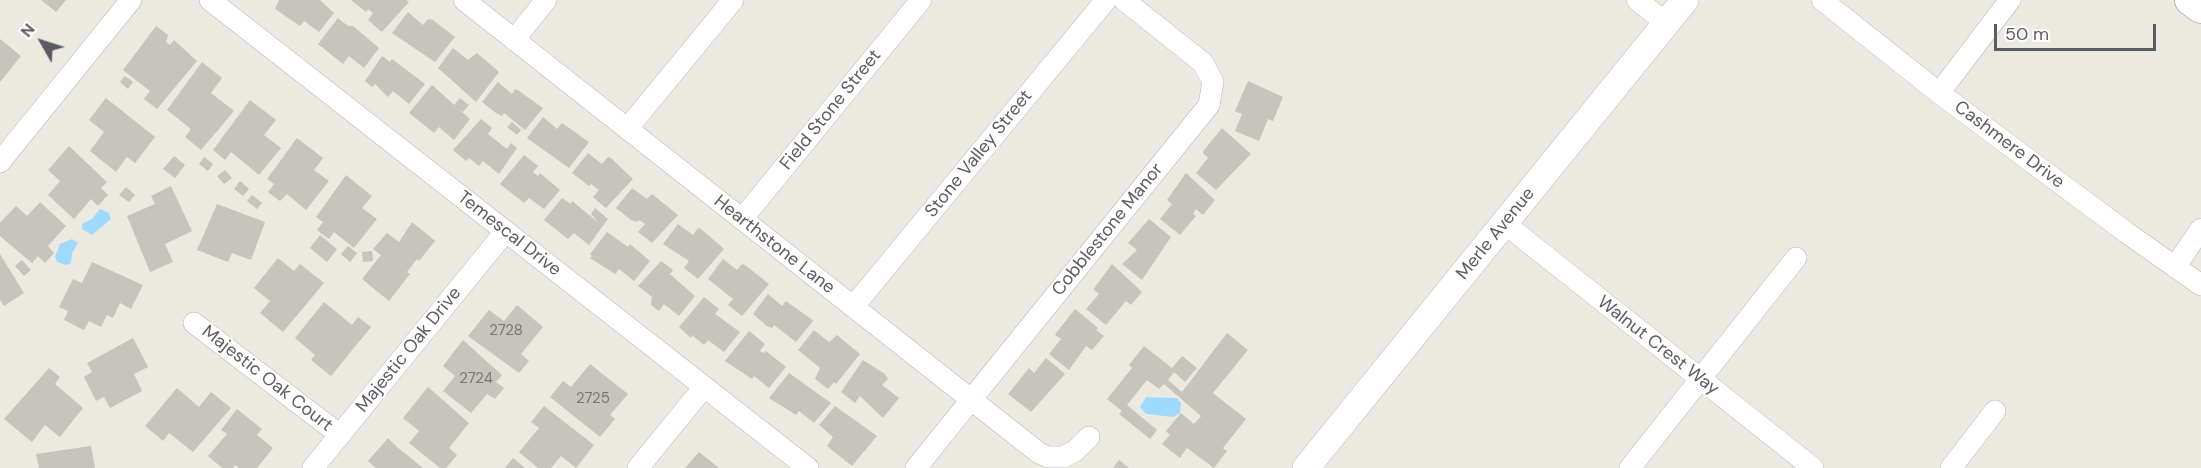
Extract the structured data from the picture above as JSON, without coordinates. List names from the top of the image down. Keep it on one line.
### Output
{"streets":{"street":["Field Stone Street","Cashmere Drive","Stone Valley Street","Cobblestone Manor","Temescal Drive","Merle Avenue","Hearthstone Lane","Walnut Crest Way","Majestic Oak Drive","Majestic Oak Court"]},"crossings":[["Field Stone Street","Hearthstone Lane"],["Stone Valley Street","Hearthstone Lane"],["Cobblestone Manor","Hearthstone Lane"],["Temescal Drive","Majestic Oak Drive"],["Merle Avenue","Walnut Crest Way"],["Majestic Oak Drive","Majestic Oak Court"]],"house_numbers":["2728","2724","2725"],"scale_bar":"50 m","north":"top left"}
